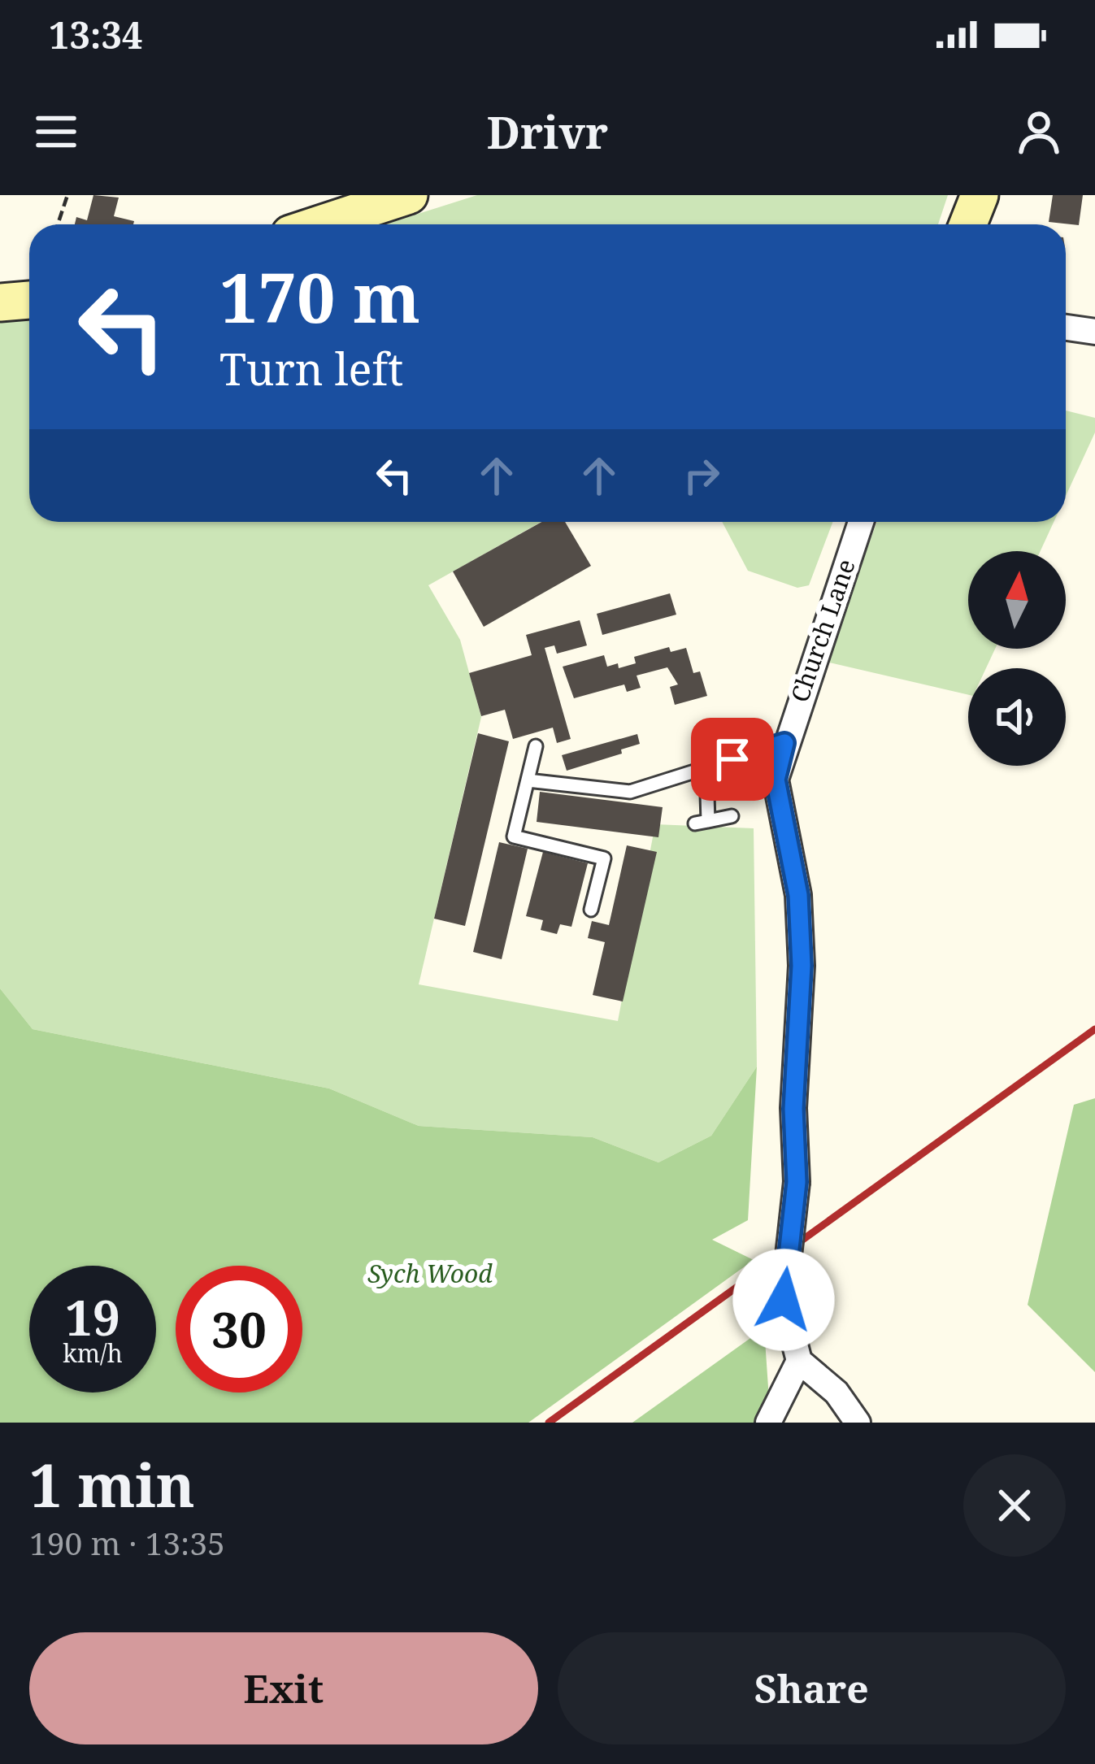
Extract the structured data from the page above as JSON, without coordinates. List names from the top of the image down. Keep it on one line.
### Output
{"streets":{"street":["Church Lane"]},"parks":["Sych Wood"],"north":"top","page":{"status":"13:34","header":"Drivr","turn":["170 m","Turn left"],"speed":"19 km/h","limit":"30","heading":["1 min","190 m · 13:35"],"buttons":["Exit","Share"]}}
